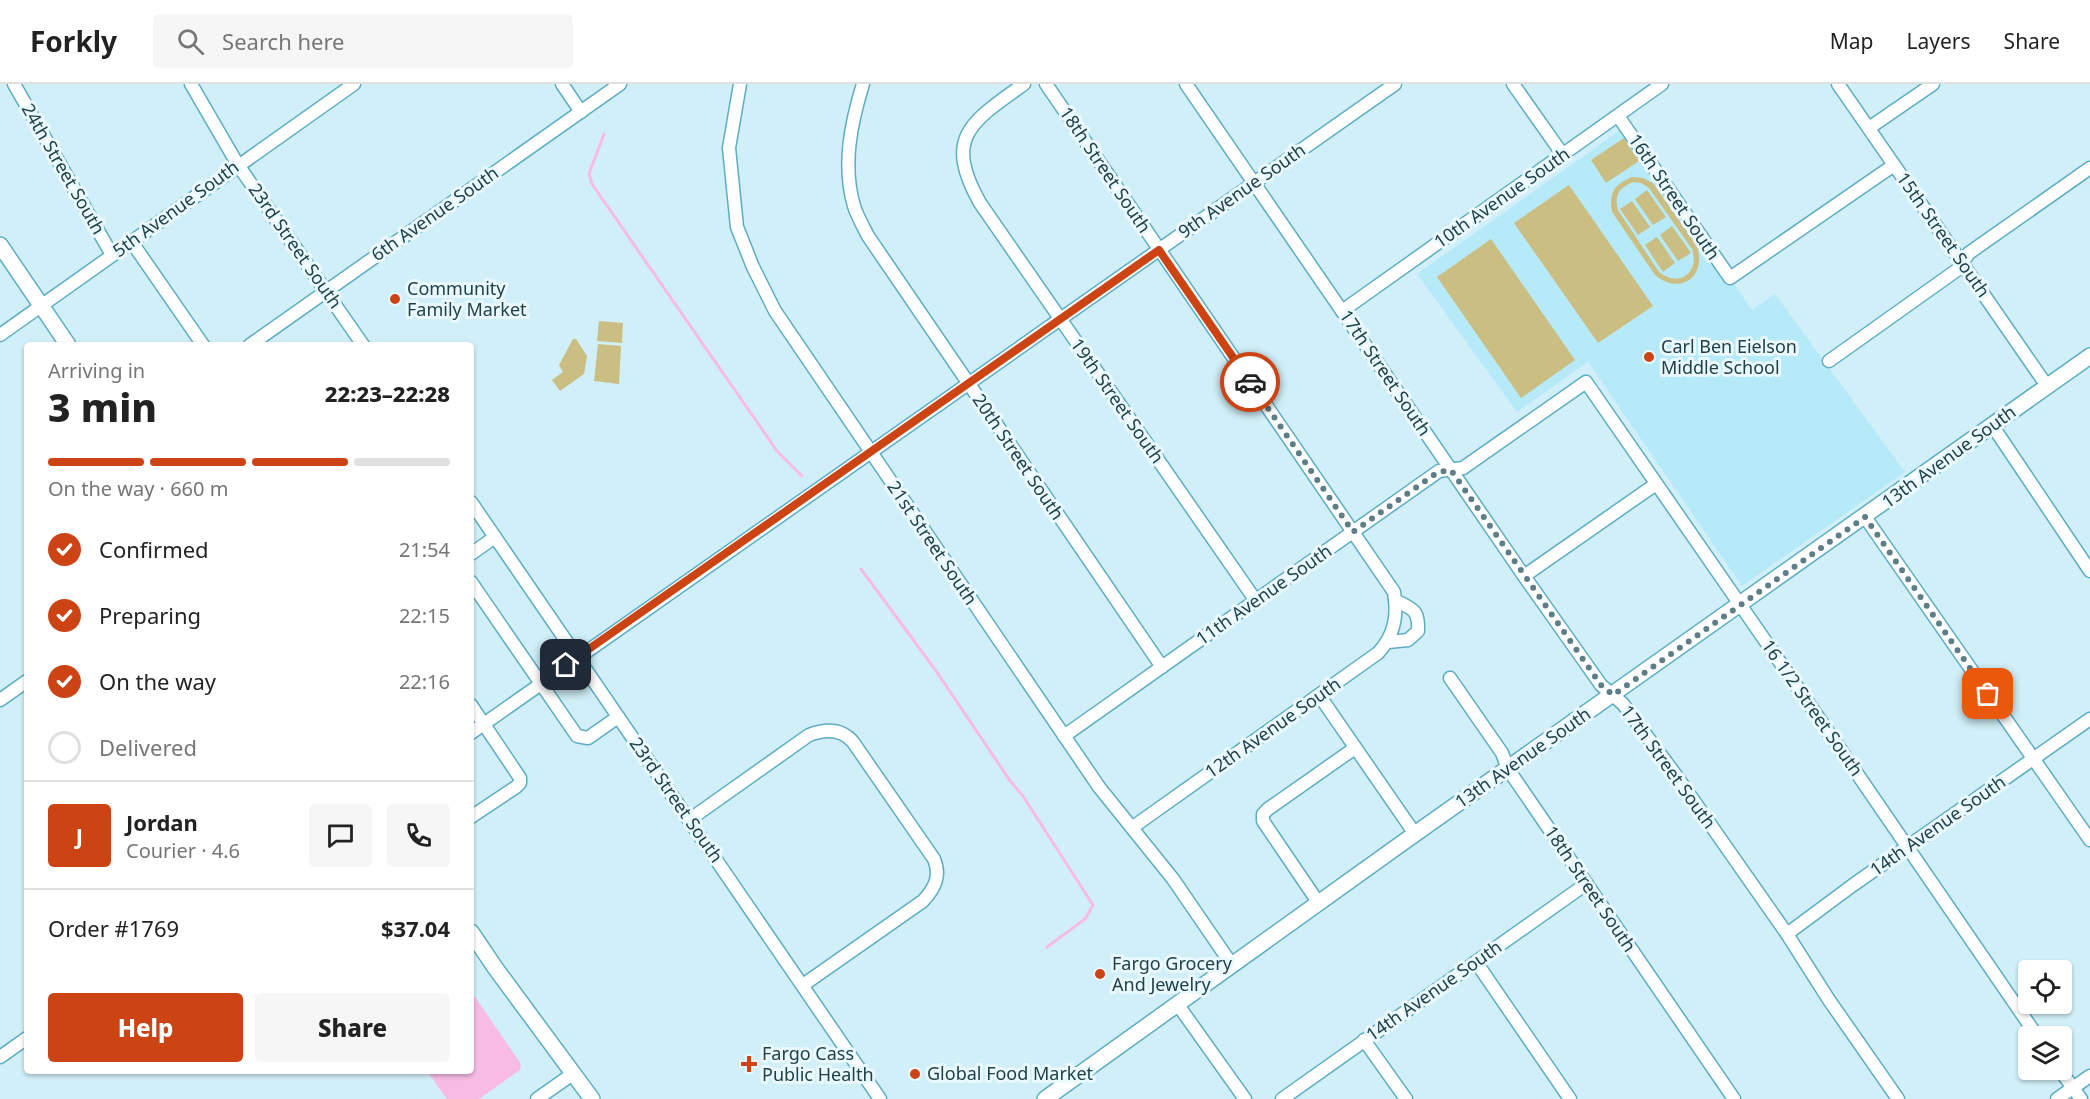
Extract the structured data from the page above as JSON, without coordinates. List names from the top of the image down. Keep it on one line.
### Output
{"streets":{"main road":["13th Avenue South"],"street":["24th Street South","18th Street South","9th Avenue South","16th Street South","10th Avenue South","5th Avenue South","6th Avenue South","15th Street South","23rd Street South","17th Street South","19th Street South","20th Street South","21st Street South","11th Avenue South","16 1/2 Street South","12th Avenue South","14th Avenue South"]},"crossings":[["24th Street South","5th Avenue South"],["18th Street South","9th Avenue South"],["18th Street South","13th Avenue South"],["18th Street South","11th Avenue South"],["18th Street South","12th Avenue South"],["18th Street South","14th Avenue South"],["9th Avenue South","23rd Street South"],["9th Avenue South","17th Street South"],["9th Avenue South","19th Street South"],["9th Avenue South","20th Street South"],["9th Avenue South","21st Street South"],["16th Street South","10th Avenue South"],["16th Street South","15th Street South"],["10th Avenue South","17th Street South"],["5th Avenue South","23rd Street South"],["6th Avenue South","23rd Street South"],["15th Street South","13th Avenue South"],["17th Street South","13th Avenue South"],["17th Street South","11th Avenue South"],["17th Street South","14th Avenue South"],["19th Street South","11th Avenue South"],["20th Street South","11th Avenue South"],["13th Avenue South","21st Street South"],["13th Avenue South","16 1/2 Street South"],["21st Street South","11th Avenue South"],["21st Street South","12th Avenue South"],["11th Avenue South","16 1/2 Street South"],["16 1/2 Street South","14th Avenue South"]],"places":{"other":["Community Family Market","Carl Ben Eielson Middle School","Fargo Grocery And Jewelry","Global Food Market"],"health":["Fargo Cass Public Health"]},"page":{"header":"Forkly","search":"Search here","nav":["Map","Layers","Share"],"heading":["3 min","Arriving in","22:23–22:28"],"panel":["Jordan","Courier · 4.6","Order #1769","$37.04"],"bar":"On the way · 660 m","list":[["Confirmed","21:54"],["Preparing","22:15"],["On the way","22:16"],"Delivered"],"round":"J","buttons":["Help","Share"]}}
